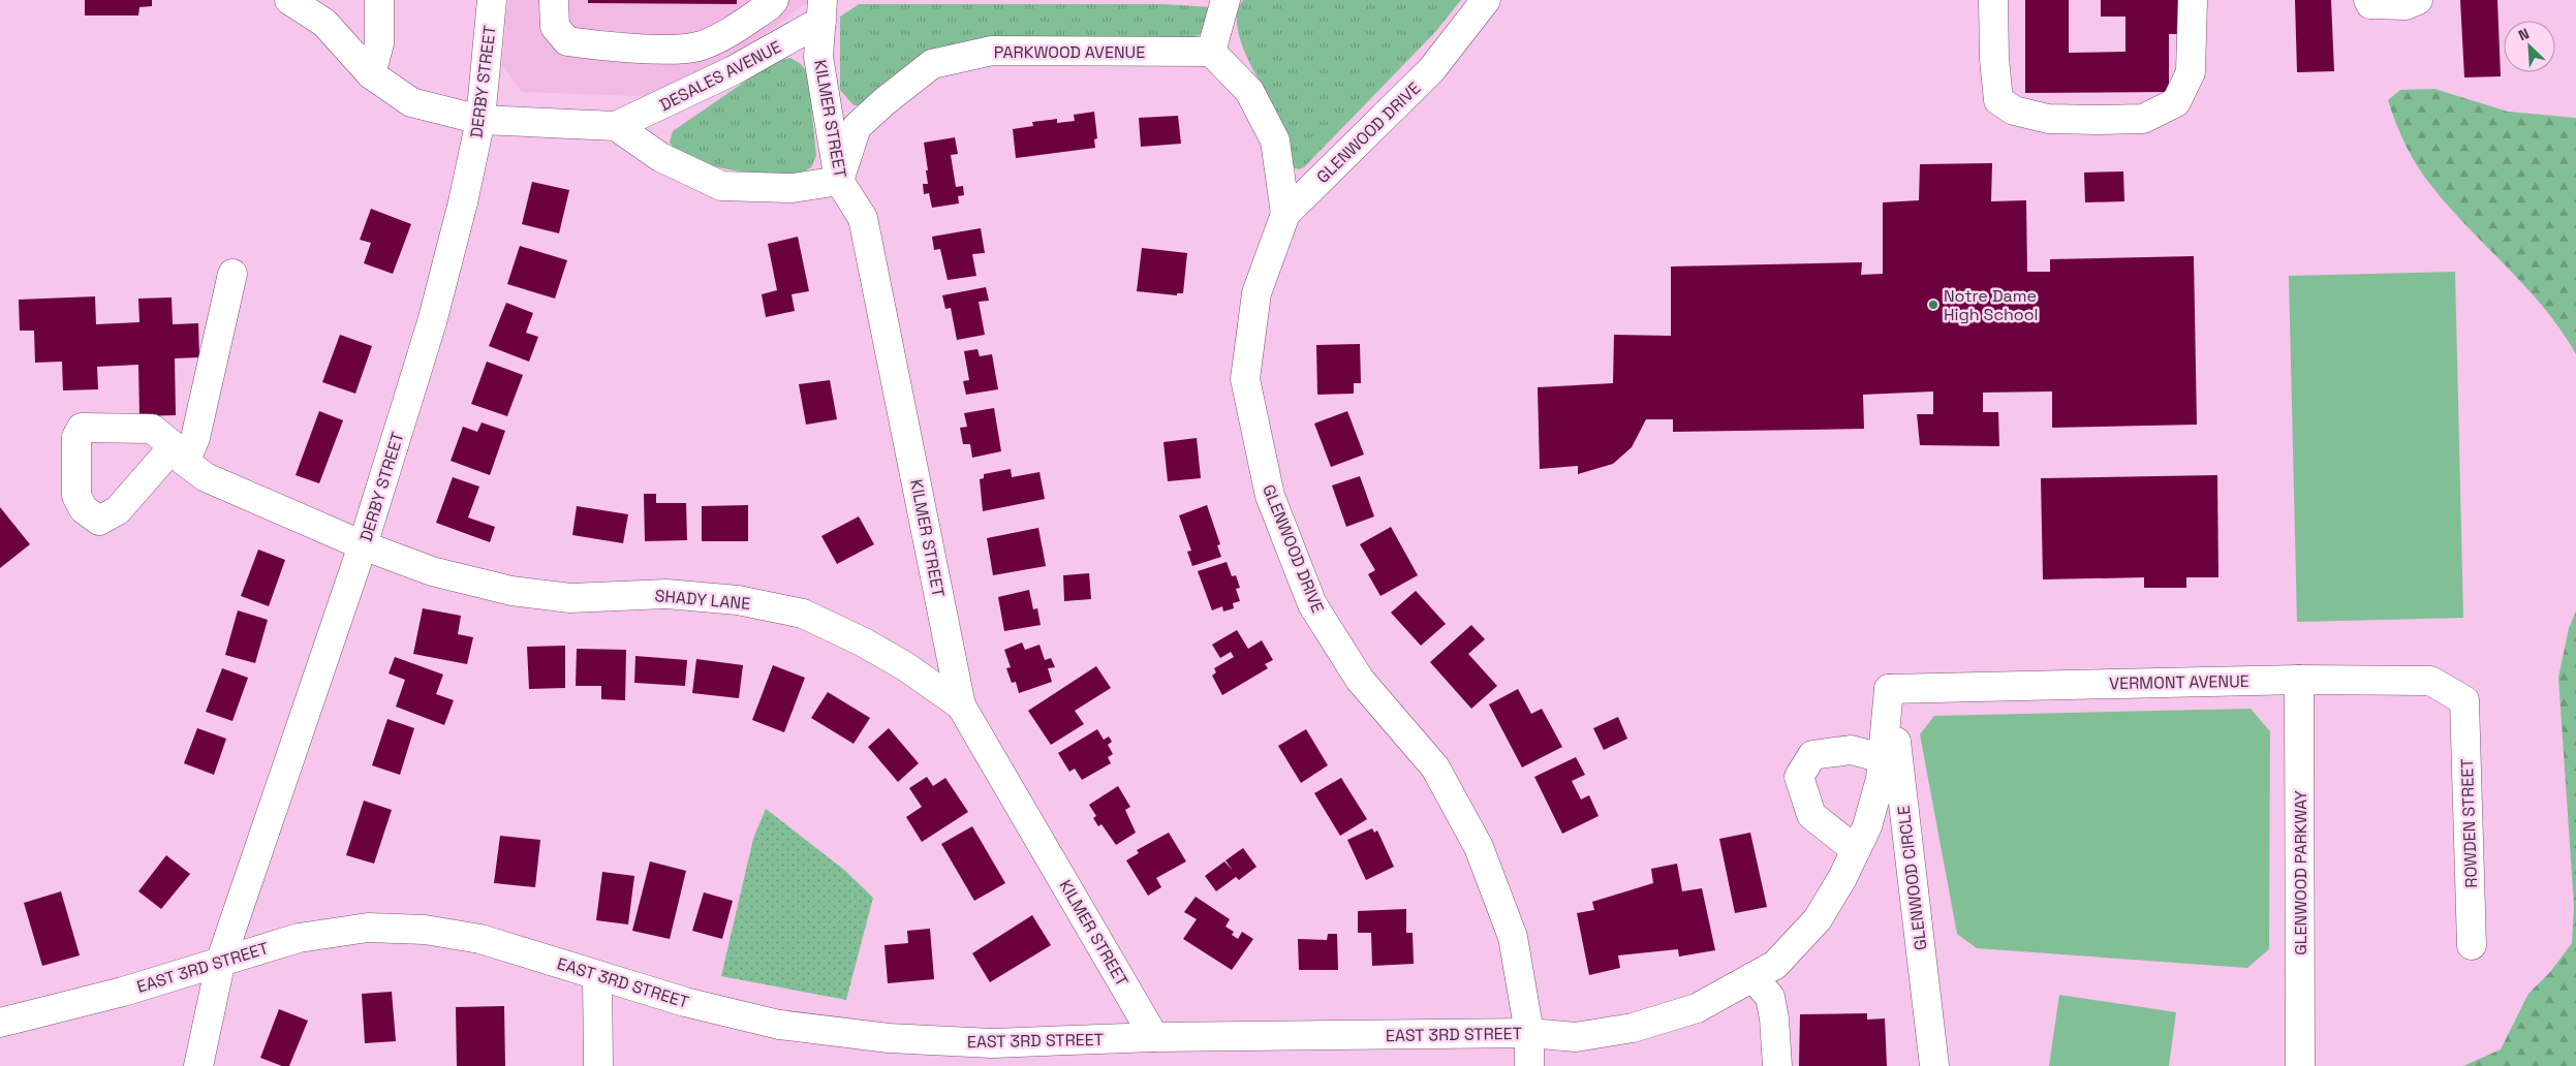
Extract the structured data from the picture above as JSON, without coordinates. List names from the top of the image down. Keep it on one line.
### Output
{"streets":{"street":["PARKWOOD AVENUE","DESALES AVENUE","DERBY STREET","KILMER STREET","GLENWOOD DRIVE","SHADY LANE","VERMONT AVENUE","ROWDEN STREET","GLENWOOD PARKWAY","GLENWOOD CIRCLE","EAST 3RD STREET"]},"crossings":[["PARKWOOD AVENUE","KILMER STREET"],["DESALES AVENUE","KILMER STREET"],["DERBY STREET","SHADY LANE"],["DERBY STREET","EAST 3RD STREET"],["KILMER STREET","SHADY LANE"],["KILMER STREET","EAST 3RD STREET"],["GLENWOOD DRIVE","EAST 3RD STREET"],["VERMONT AVENUE","ROWDEN STREET"],["VERMONT AVENUE","GLENWOOD PARKWAY"],["VERMONT AVENUE","GLENWOOD CIRCLE"],["VERMONT AVENUE","EAST 3RD STREET"],["GLENWOOD CIRCLE","EAST 3RD STREET"]],"places":["Notre Dame High School"],"north":"top left"}
